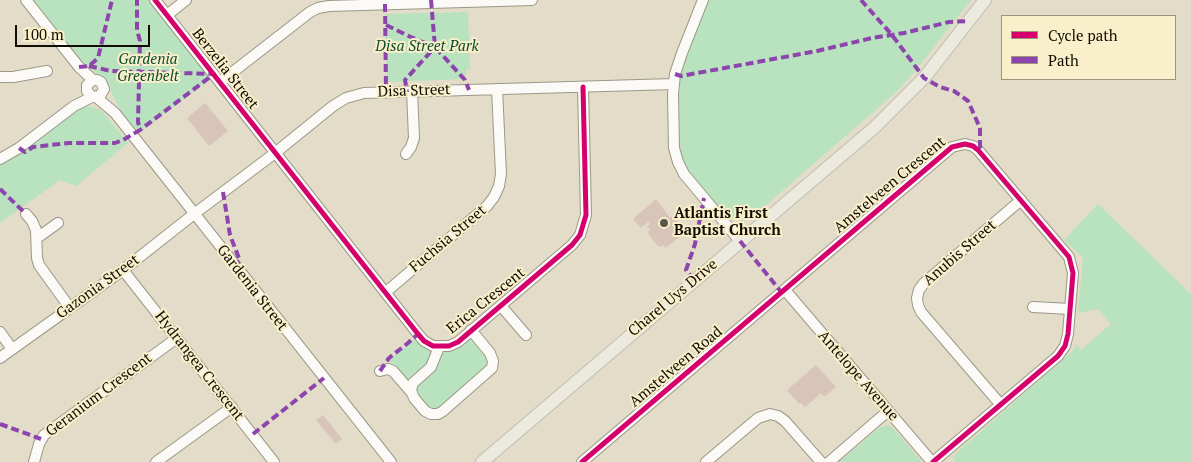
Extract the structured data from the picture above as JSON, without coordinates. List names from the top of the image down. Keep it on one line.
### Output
{"streets":{"main road":["Charel Uys Drive"],"street":["Berzelia Street","Disa Street","Amstelveen Crescent","Fuchsia Street","Anubis Street","Gazonia Street","Gardenia Street","Erica Crescent","Hydrangea Crescent","Amstelveen Road","Antelope Avenue","Geranium Crescent"]},"crossings":[["Berzelia Street","Disa Street"],["Berzelia Street","Erica Crescent"],["Disa Street","Fuchsia Street"],["Disa Street","Gazonia Street"],["Disa Street","Gardenia Street"],["Disa Street","Erica Crescent"],["Amstelveen Crescent","Anubis Street"],["Amstelveen Crescent","Amstelveen Road"],["Amstelveen Crescent","Antelope Avenue"],["Fuchsia Street","Erica Crescent"],["Gazonia Street","Gardenia Street"],["Gazonia Street","Hydrangea Crescent"],["Hydrangea Crescent","Geranium Crescent"],["Amstelveen Road","Antelope Avenue"]],"parks":["Disa Street Park","Gardenia Greenbelt"],"places":["Atlantis First Baptist Church"],"legend":["Cycle path","Path"],"scale_bar":"100 m"}
